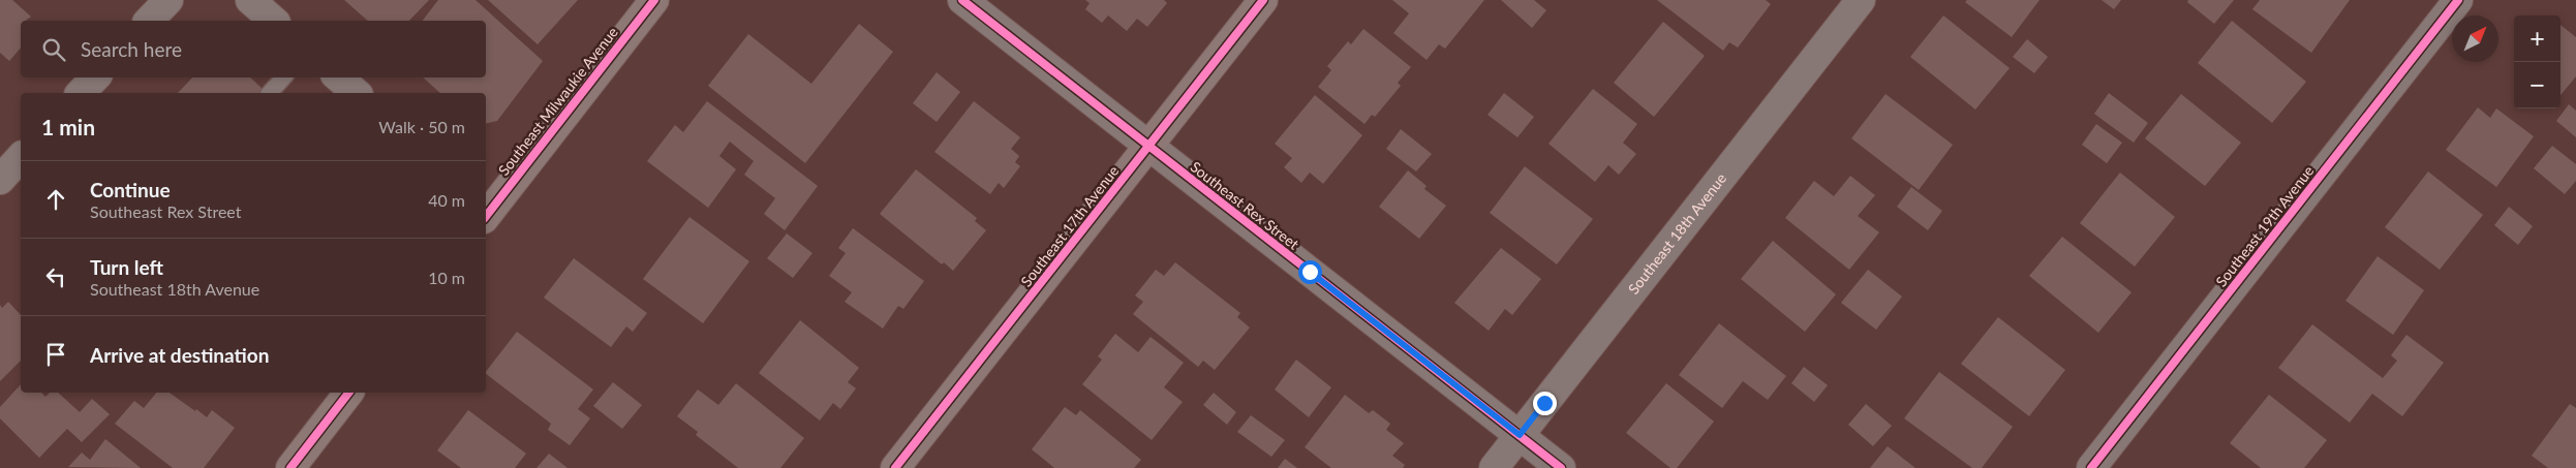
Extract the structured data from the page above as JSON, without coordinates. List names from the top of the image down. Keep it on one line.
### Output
{"streets":{"street":["Southeast Milwaukie Avenue","Southeast Rex Street","Southeast 17th Avenue","Southeast 19th Avenue","Southeast 18th Avenue"]},"crossings":[["Southeast Rex Street","Southeast 17th Avenue"],["Southeast Rex Street","Southeast 18th Avenue"]],"north":"top right","page":{"map_buttons":["+","−"],"search":"Search here","heading":["1 min","Walk · 50 m"],"list":[["Continue","Southeast Rex Street","40 m"],["Turn left","Southeast 18th Avenue","10 m"],"Arrive at destination"]}}
